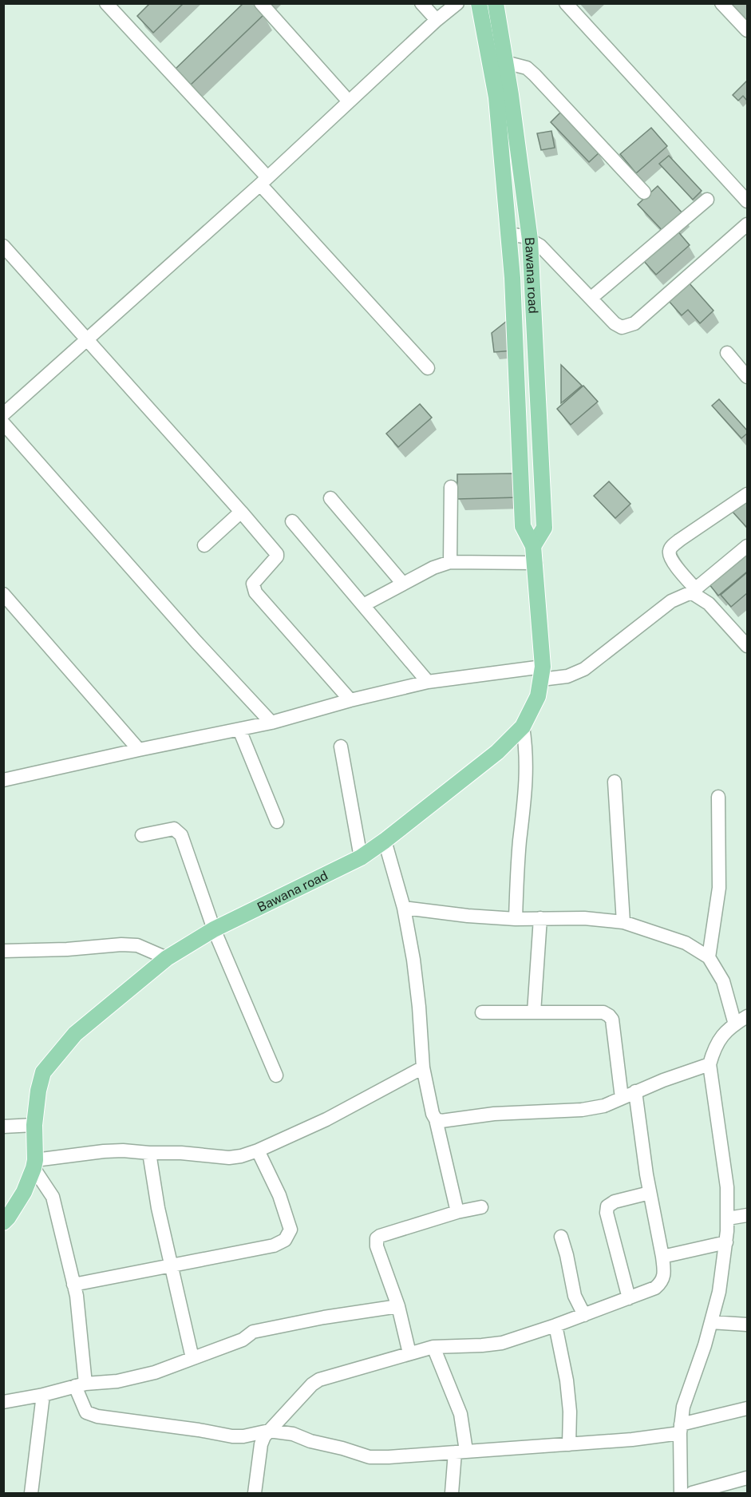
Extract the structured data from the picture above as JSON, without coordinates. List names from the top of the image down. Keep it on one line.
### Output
{"streets":{"main road":["Bawana road"]}}
